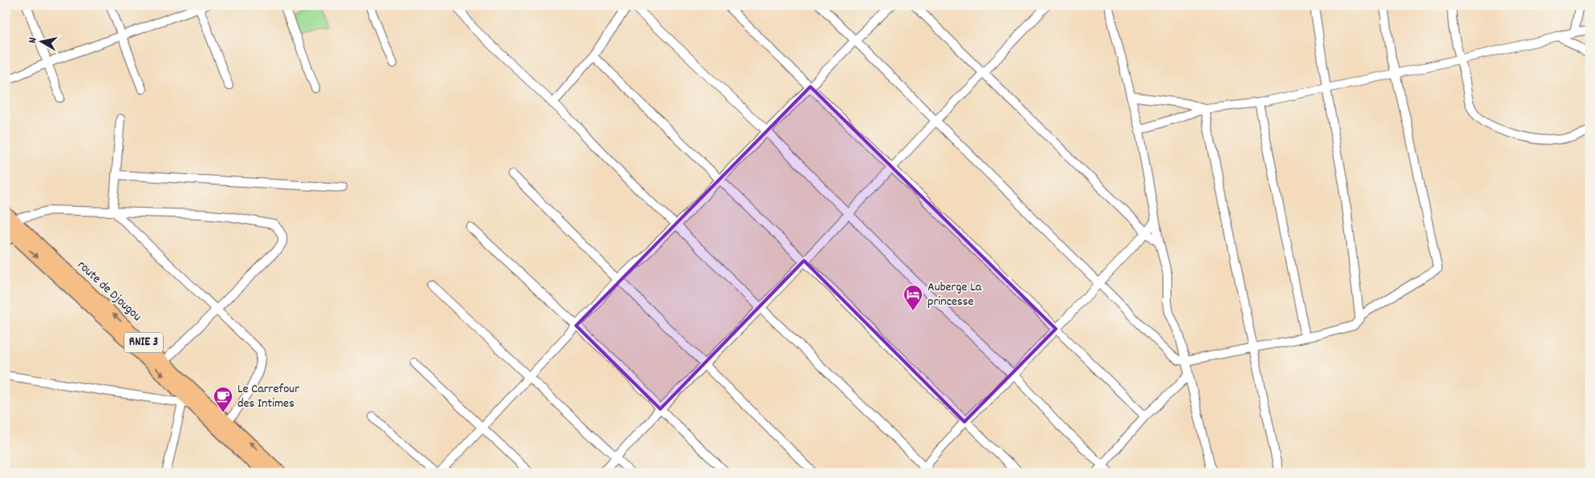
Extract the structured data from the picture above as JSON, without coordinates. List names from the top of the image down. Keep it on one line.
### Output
{"streets":{"highway":["route de Djougou","RNIE 3"]},"places":{"hotel":["Auberge La princesse"],"cafe":["Le Carrefour des Intimes"]},"north":"left"}
